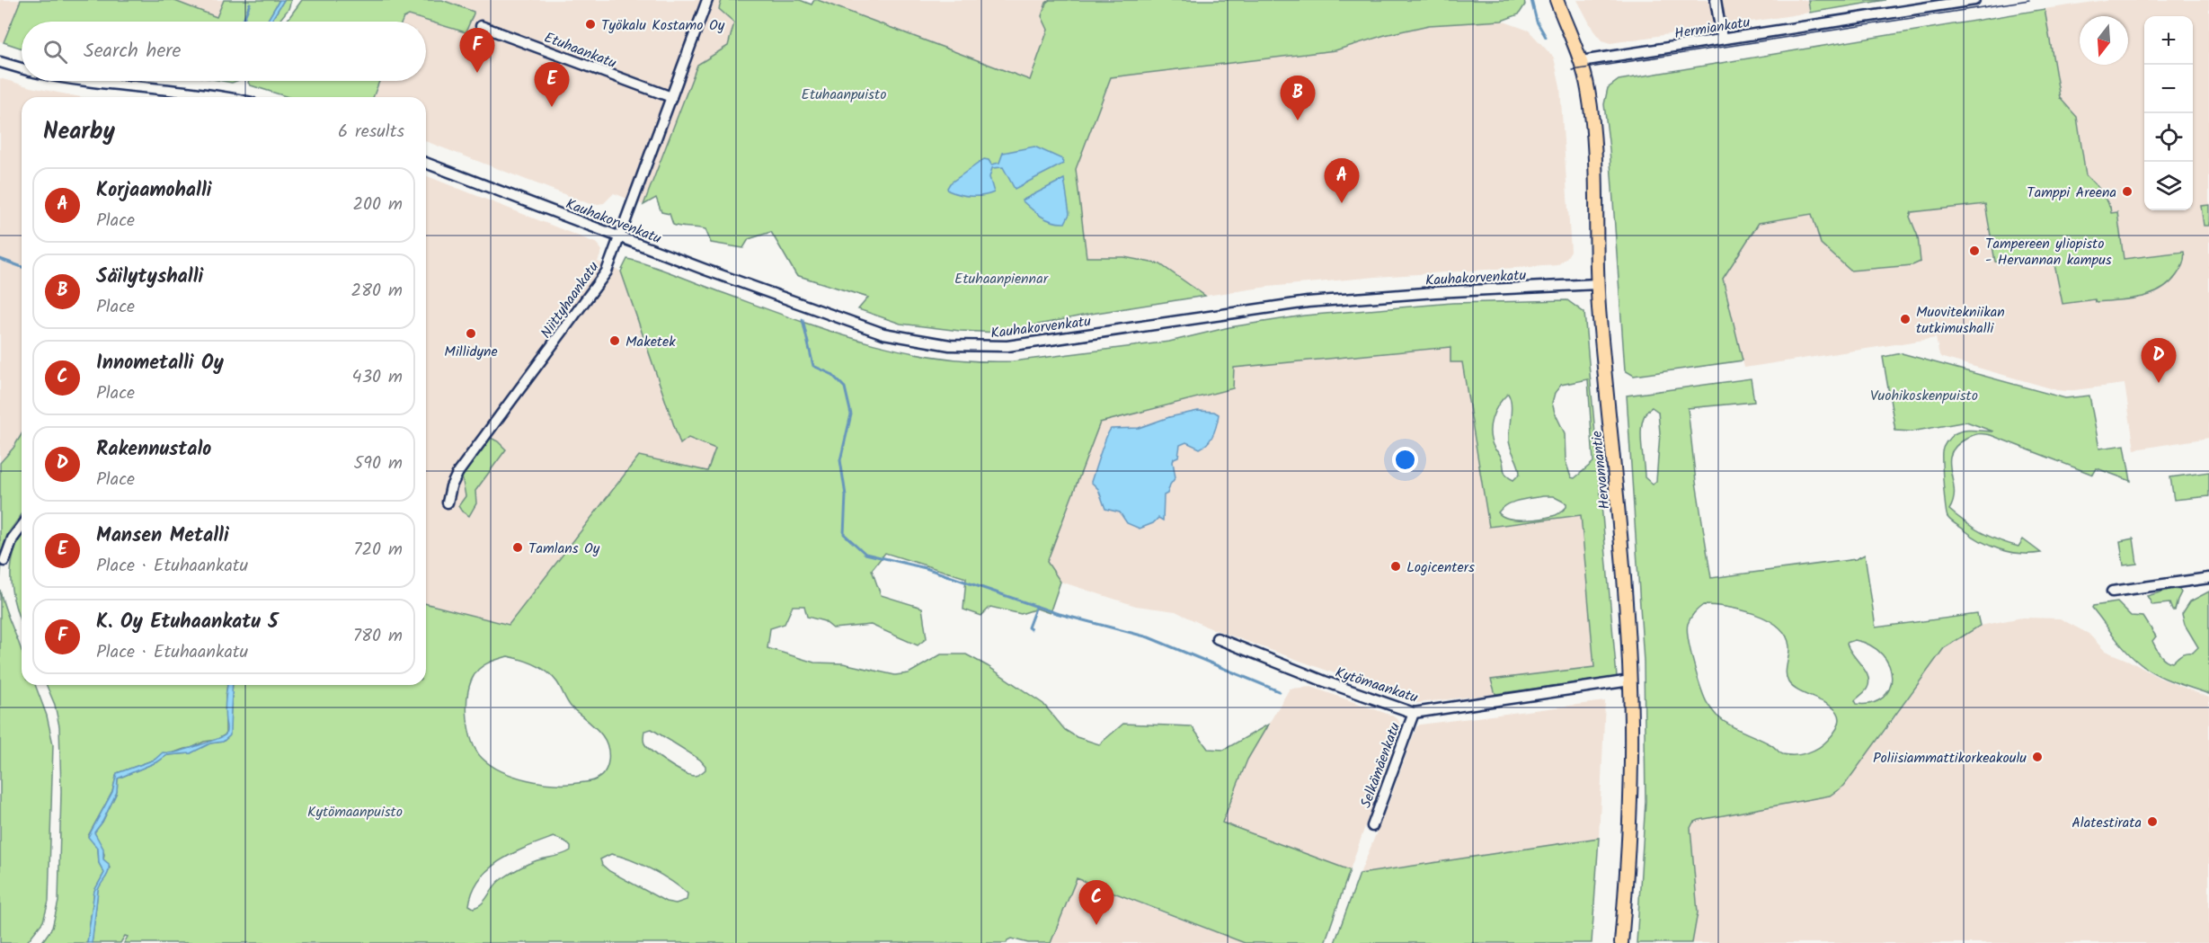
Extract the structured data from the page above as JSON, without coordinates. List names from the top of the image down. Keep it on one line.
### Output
{"streets":{"main road":["Hervannantie"],"street":["Hermiankatu","Etuhaankatu","Kauhakorvenkatu","Niittyhaankatu","Kytömaankatu","Selkämäenkatu"]},"crossings":[["Hermiankatu","Hervannantie"],["Etuhaankatu","Niittyhaankatu"],["Kauhakorvenkatu","Niittyhaankatu"],["Kauhakorvenkatu","Hervannantie"],["Hervannantie","Kytömaankatu"],["Kytömaankatu","Selkämäenkatu"]],"parks":["Etuhaanpuisto","Etuhaanpiennar","Vuohikoskenpuisto","Kytömaanpuisto"],"places":["Työkalu Kostamo Oy","Tamppi Areena","Tampereen yliopisto - Hervannan kampus","Muovitekniikan tutkimushalli","Millidyne","Maketek","Tamlans Oy","Logicenters","Poliisiammattikorkeakoulu","Alatestirata"],"north":"bottom","page":{"map_buttons":["+","−"],"search":"Search here","pins":["F","E","B","A","D","C"],"heading":["Nearby","6 results"],"list":[{"mark":"A","name":"Korjaamohalli","note":"Place","value":"200 m"},{"mark":"B","name":"Säilytyshalli","note":"Place","value":"280 m"},{"mark":"C","name":"Innometalli Oy","note":"Place","value":"430 m"},{"mark":"D","name":"Rakennustalo","note":"Place","value":"590 m"},{"mark":"E","name":"Mansen Metalli","note":"Place · Etuhaankatu","value":"720 m"},{"mark":"F","name":"K. Oy Etuhaankatu 5","note":"Place · Etuhaankatu","value":"780 m"}]}}
